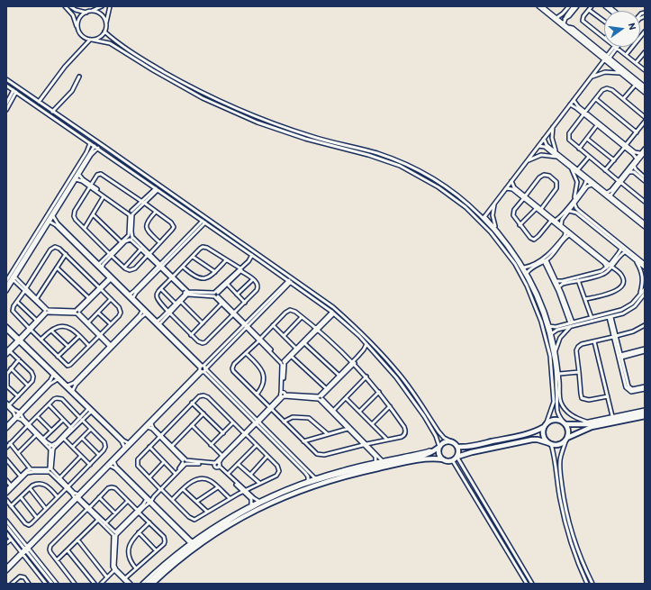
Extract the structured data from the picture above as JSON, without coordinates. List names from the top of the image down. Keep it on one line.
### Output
{"north":"right"}
